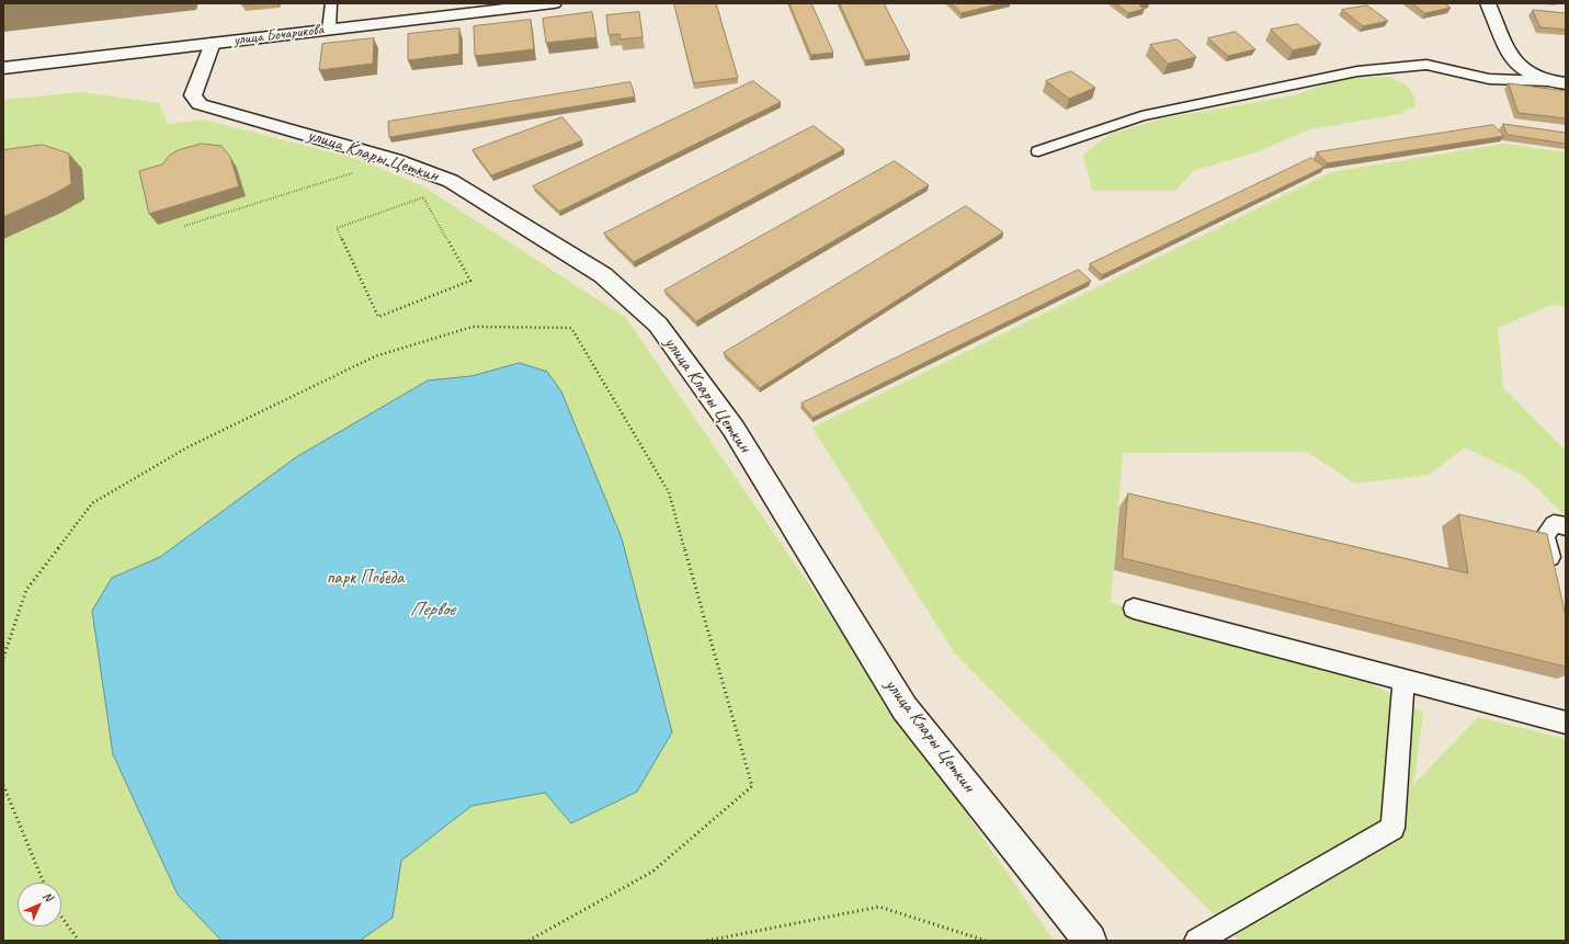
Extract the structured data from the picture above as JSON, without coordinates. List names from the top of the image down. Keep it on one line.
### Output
{"streets":{"street":["улица Бочарикова","улица Клары Цеткин"]},"crossings":[["улица Бочарикова","улица Клары Цеткин"]],"water":["Первое"],"parks":["парк Победa"],"north":"top right"}
